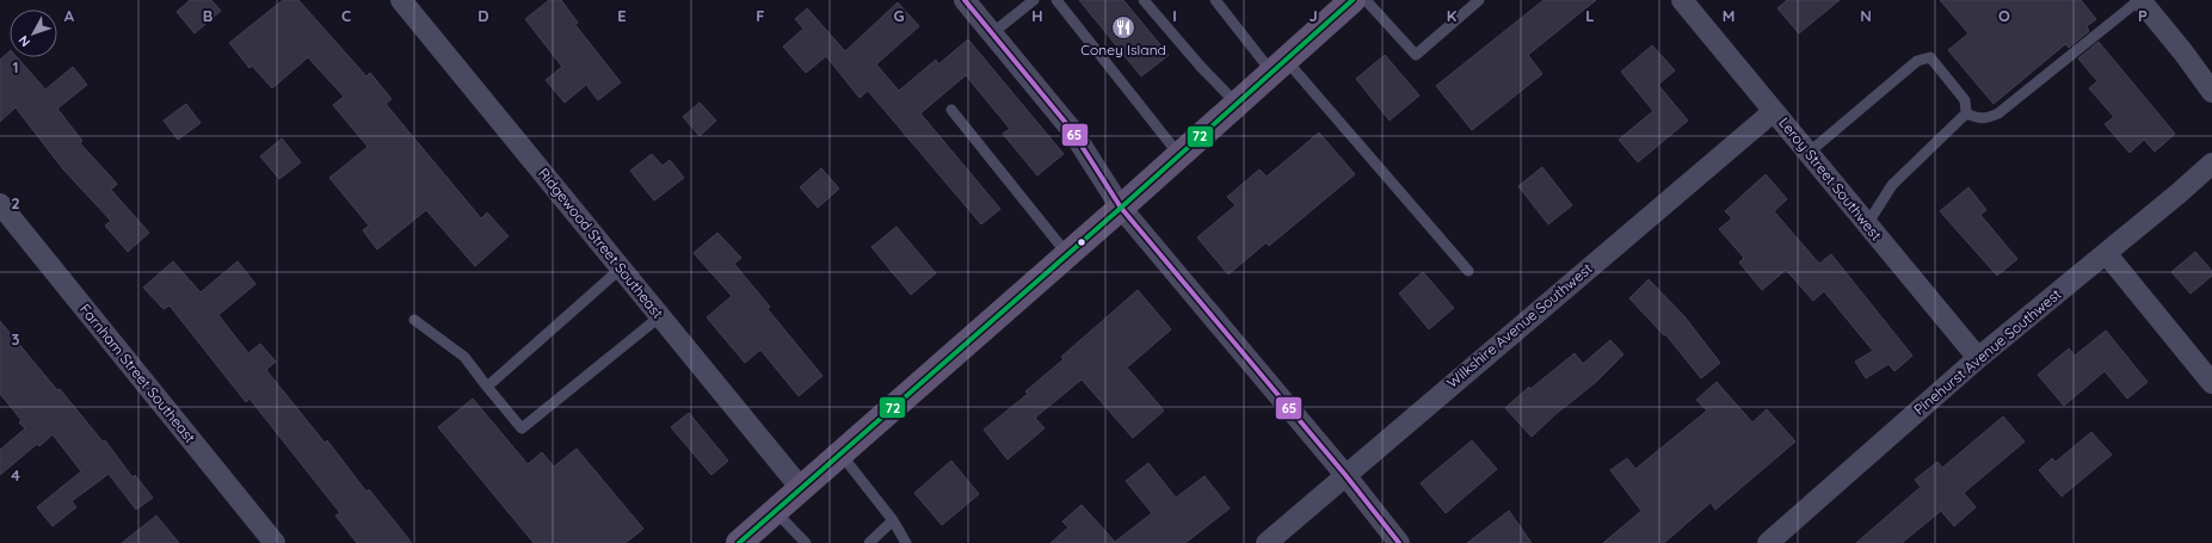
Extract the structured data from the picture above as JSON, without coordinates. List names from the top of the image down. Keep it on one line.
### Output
{"streets":{"street":["Leroy Street Southwest","Ridgewood Street Southeast","Wilkshire Avenue Southwest","Pinehurst Avenue Southwest","Farnham Street Southeast"]},"crossings":[["Leroy Street Southwest","Wilkshire Avenue Southwest"],["Leroy Street Southwest","Pinehurst Avenue Southwest"]],"places":{"restaurant":["Coney Island"]},"lines":["transit line 65","transit line 72"],"north":"bottom left","grid":{"columns":["A","B","C","D","E","F","G","H","I","J","K","L","M","N","O","P"],"rows":["1","2","3","4"]}}
